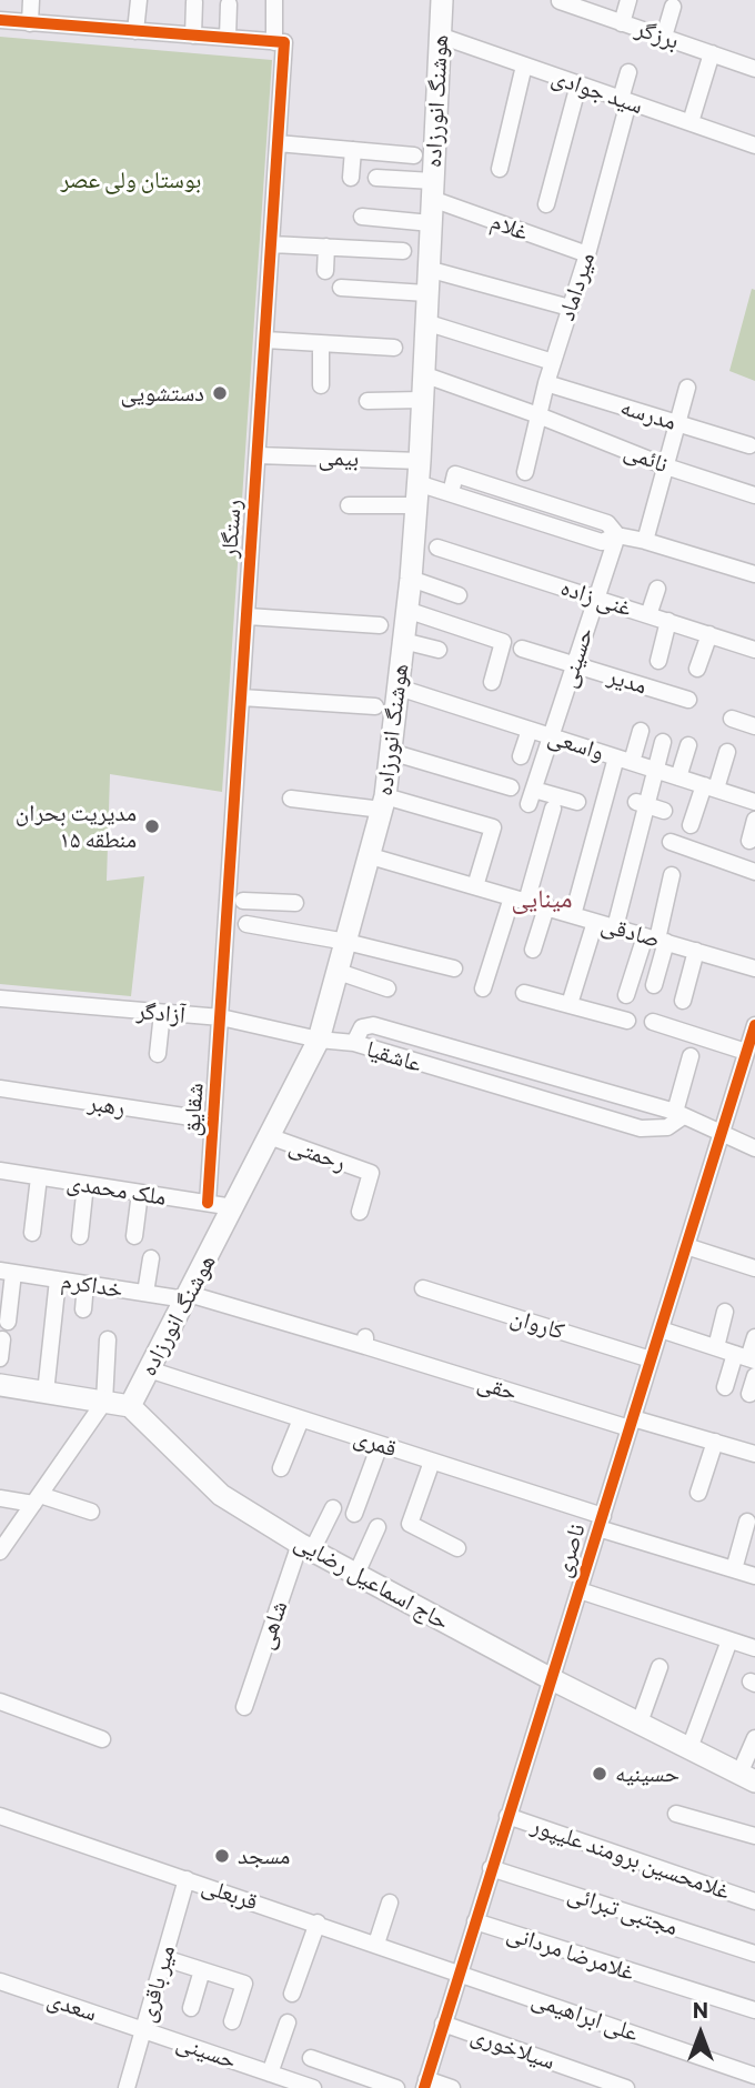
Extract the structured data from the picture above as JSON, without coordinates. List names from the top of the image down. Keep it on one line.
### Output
{"streets":{"main road":["هوشنگ انورزاده","حاج اسماعیل رضایی"],"street":["برزگر","سید جوادی","غلام","میرداماد","مدرسه","بیمی","نائمی","رستگار","غنی زاده","حسینی","مدیر","واسعی","صادقی","آزادگر","عاشقیا","رهبر","شقایق","رحمتی","ملک محمدی","خداکرم","کاروان","حقی","قمری","ناصری","شاهی","غلامحسین برومند علیپور","قربعلی","مجتبی تبرائی","غلامرضا مردانی","میر باقری","سعدی","علی ابراهیمی","سیلاخوری"]},"crossings":[["سید جوادی","هوشنگ انورزاده"],["سید جوادی","میرداماد"],["هوشنگ انورزاده","غلام"],["هوشنگ انورزاده","بیمی"],["هوشنگ انورزاده","نائمی"],["هوشنگ انورزاده","واسعی"],["هوشنگ انورزاده","صادقی"],["هوشنگ انورزاده","آزادگر"],["هوشنگ انورزاده","رحمتی"],["هوشنگ انورزاده","ملک محمدی"],["هوشنگ انورزاده","خداکرم"],["هوشنگ انورزاده","حقی"],["هوشنگ انورزاده","قمری"],["هوشنگ انورزاده","حاج اسماعیل رضایی"],["غلام","میرداماد"],["میرداماد","مدرسه"],["میرداماد","نائمی"],["بیمی","رستگار"],["رستگار","آزادگر"],["رستگار","شقایق"],["غنی زاده","حسینی"],["حسینی","مدیر"],["حسینی","واسعی"],["حسینی","میر باقری"],["حسینی","سعدی"],["آزادگر","عاشقیا"],["آزادگر","شقایق"],["عاشقیا","ناصری"],["رهبر","شقایق"],["شقایق","ملک محمدی"],["خداکرم","حقی"],["کاروان","ناصری"],["حقی","ناصری"],["قمری","ناصری"],["ناصری","حاج اسماعیل رضایی"],["ناصری","غلامحسین برومند علیپور"],["ناصری","قربعلی"],["ناصری","مجتبی تبرائی"],["ناصری","غلامرضا مردانی"],["ناصری","علی ابراهیمی"],["ناصری","سیلاخوری"],["حاج اسماعیل رضایی","شاهی"],["قربعلی","میر باقری"],["قربعلی","علی ابراهیمی"],["میر باقری","سعدی"]],"districts":["مینایی"],"parks":["بوستان ولی عصر"],"places":["دستشویی","مدیریت بحران منطقه ۱۵","حسینیه","مسجد"],"north":"top"}
